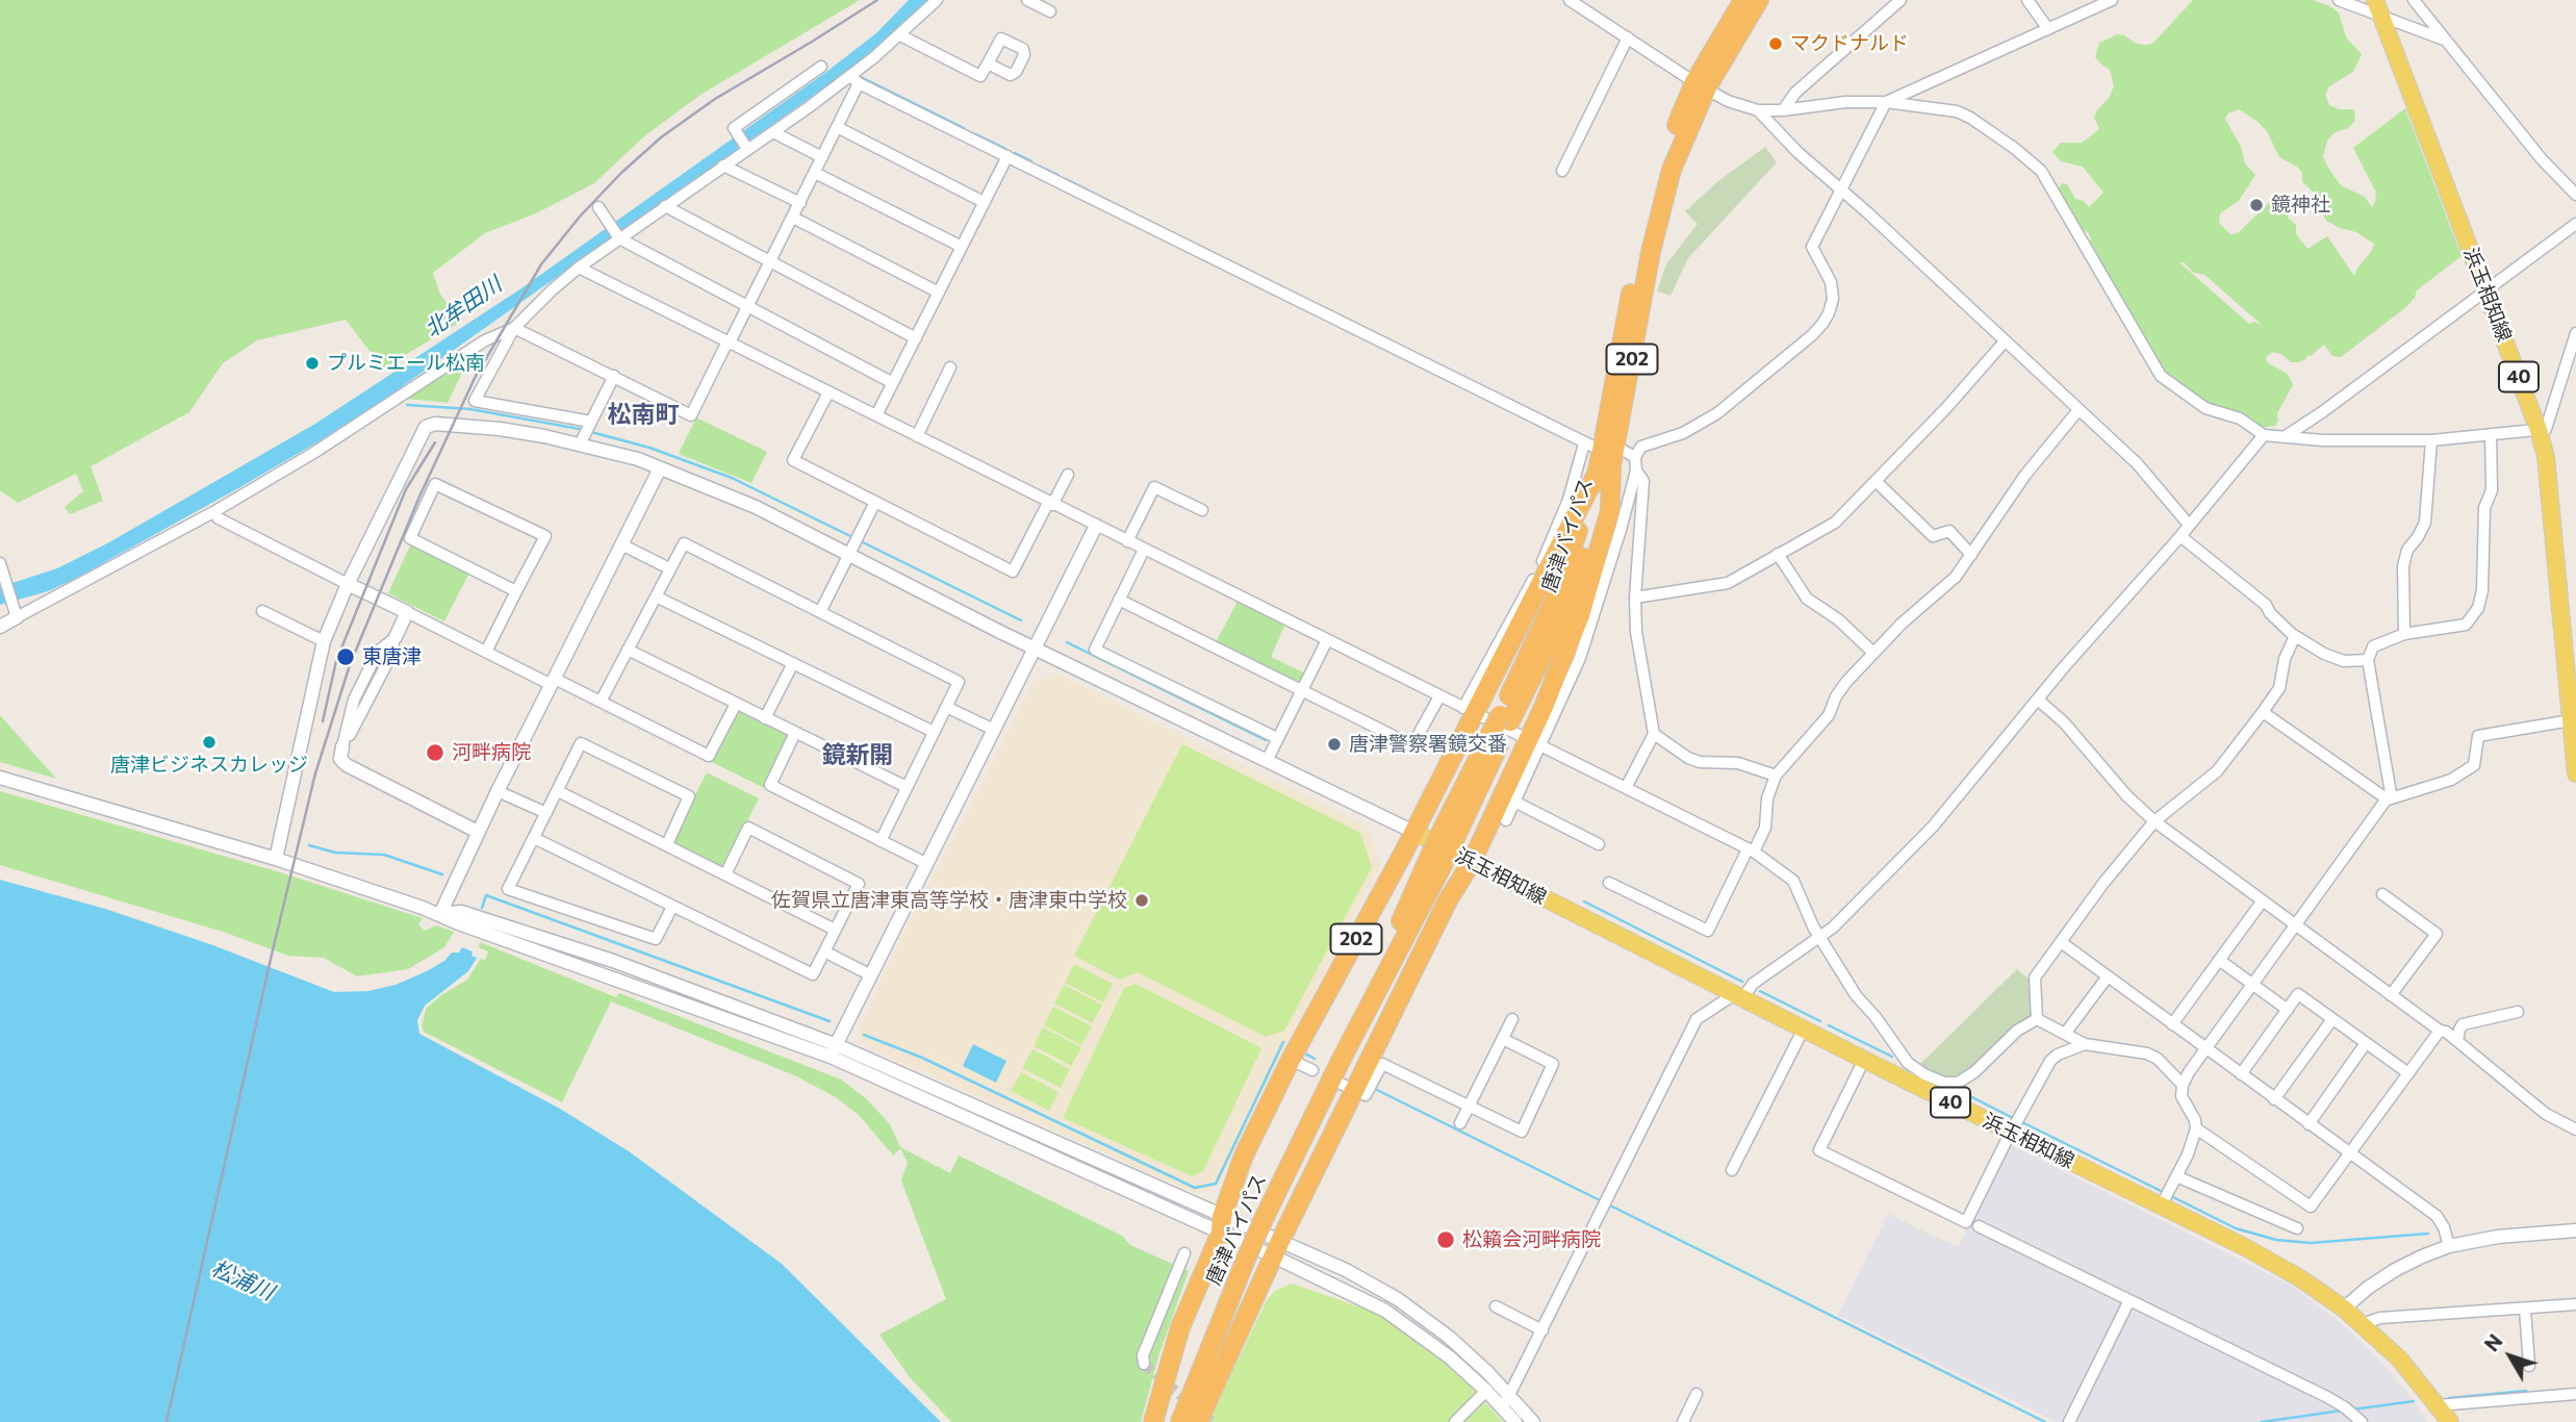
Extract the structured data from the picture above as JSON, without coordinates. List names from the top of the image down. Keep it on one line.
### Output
{"streets":{"highway":["202","唐津バイパス"],"main road":["浜玉相知線","40"]},"crossings":[["浜玉相知線","202"],["202","唐津バイパス"]],"districts":["松南町","鏡新開"],"water":["北牟田川","松浦川"],"places":["マクドナルド","鏡神社","プルミエール松南","東唐津","唐津ビジネスカレッジ","唐津警察署鏡交番","河畔病院","佐賀県立唐津東高等学校・唐津東中学校","松籟会河畔病院"],"north":"top left"}
